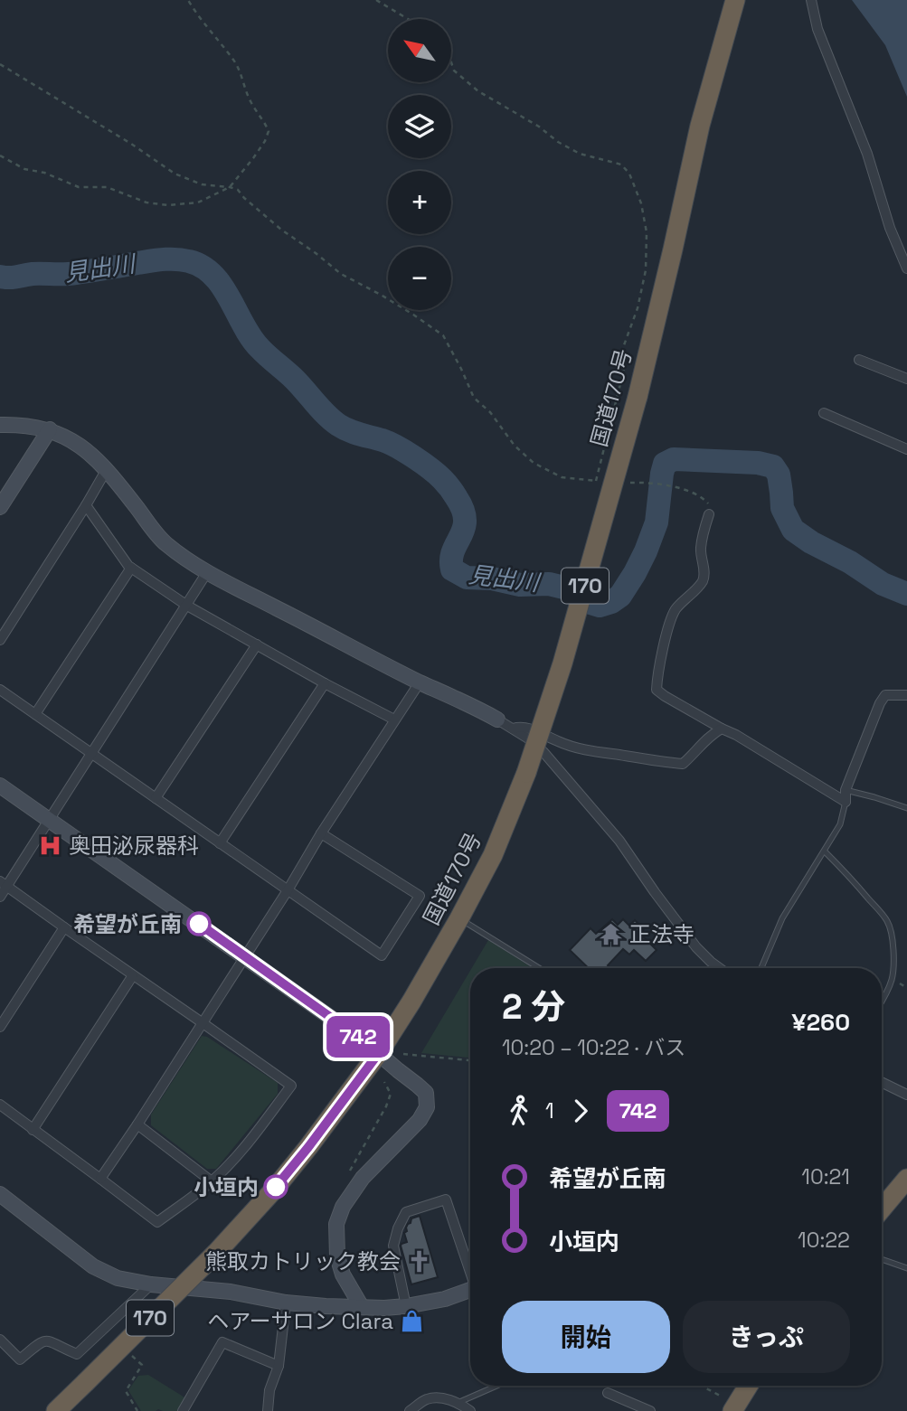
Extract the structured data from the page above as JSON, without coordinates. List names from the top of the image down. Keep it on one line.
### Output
{"streets":{"highway":["国道170号","170"]},"water":["見出川"],"places":{"hospital":["奥田泌尿器科"],"other":["希望が丘南","小垣内"],"temple":["正法寺"],"church":["熊取カトリック教会"],"shop":["ヘアーサロン Clara"]},"lines":["bus line 742"],"north":"top left","page":{"on_map":"742","map_buttons":["+","−"],"heading":["2 分","10:20 – 10:22 · バス","¥260"],"legs":["1","742"],"list":[{"name":"希望が丘南","value":"10:21"},{"name":"小垣内","value":"10:22"}],"buttons":["開始","きっぷ"]}}
